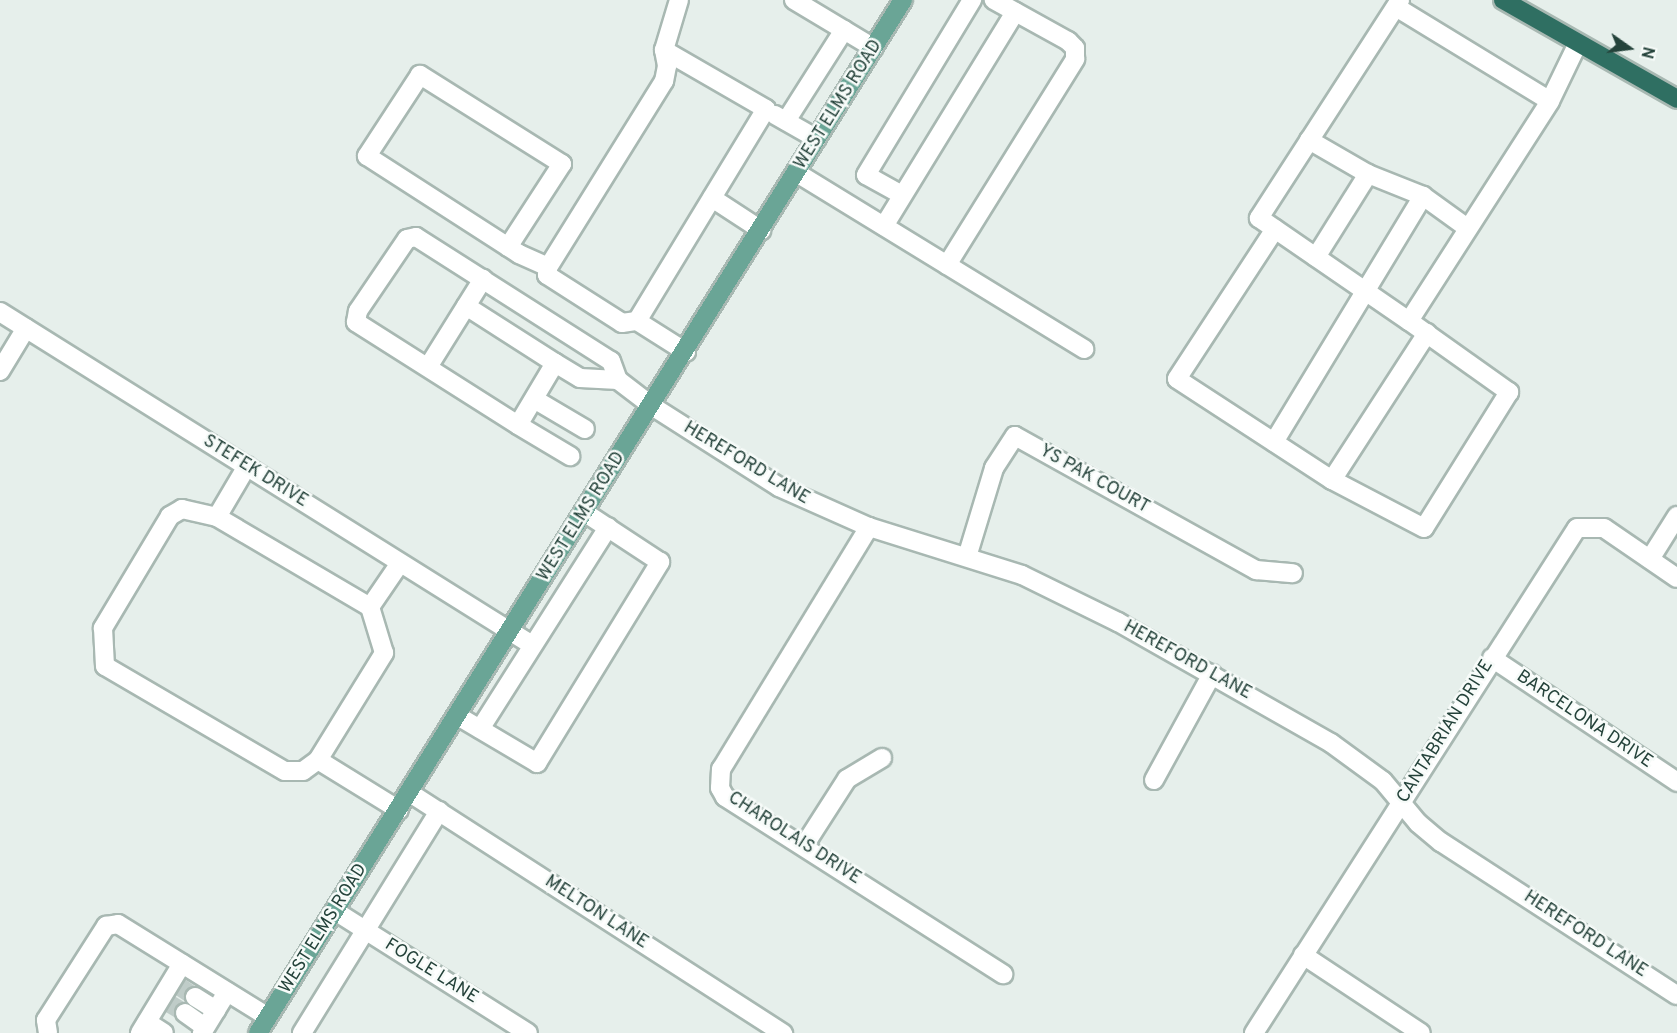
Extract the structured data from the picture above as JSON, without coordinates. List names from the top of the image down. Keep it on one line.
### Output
{"streets":{"main road":["WEST ELMS ROAD"],"street":["HEREFORD LANE","STEFEK DRIVE","YS PAK COURT","BARCELONA DRIVE","CANTABRIAN DRIVE","CHAROLAIS DRIVE","MELTON LANE","FOGLE LANE"]},"crossings":[["WEST ELMS ROAD","HEREFORD LANE"],["WEST ELMS ROAD","STEFEK DRIVE"],["WEST ELMS ROAD","MELTON LANE"],["WEST ELMS ROAD","FOGLE LANE"],["HEREFORD LANE","YS PAK COURT"],["HEREFORD LANE","CANTABRIAN DRIVE"],["HEREFORD LANE","CHAROLAIS DRIVE"],["BARCELONA DRIVE","CANTABRIAN DRIVE"]],"north":"right"}
